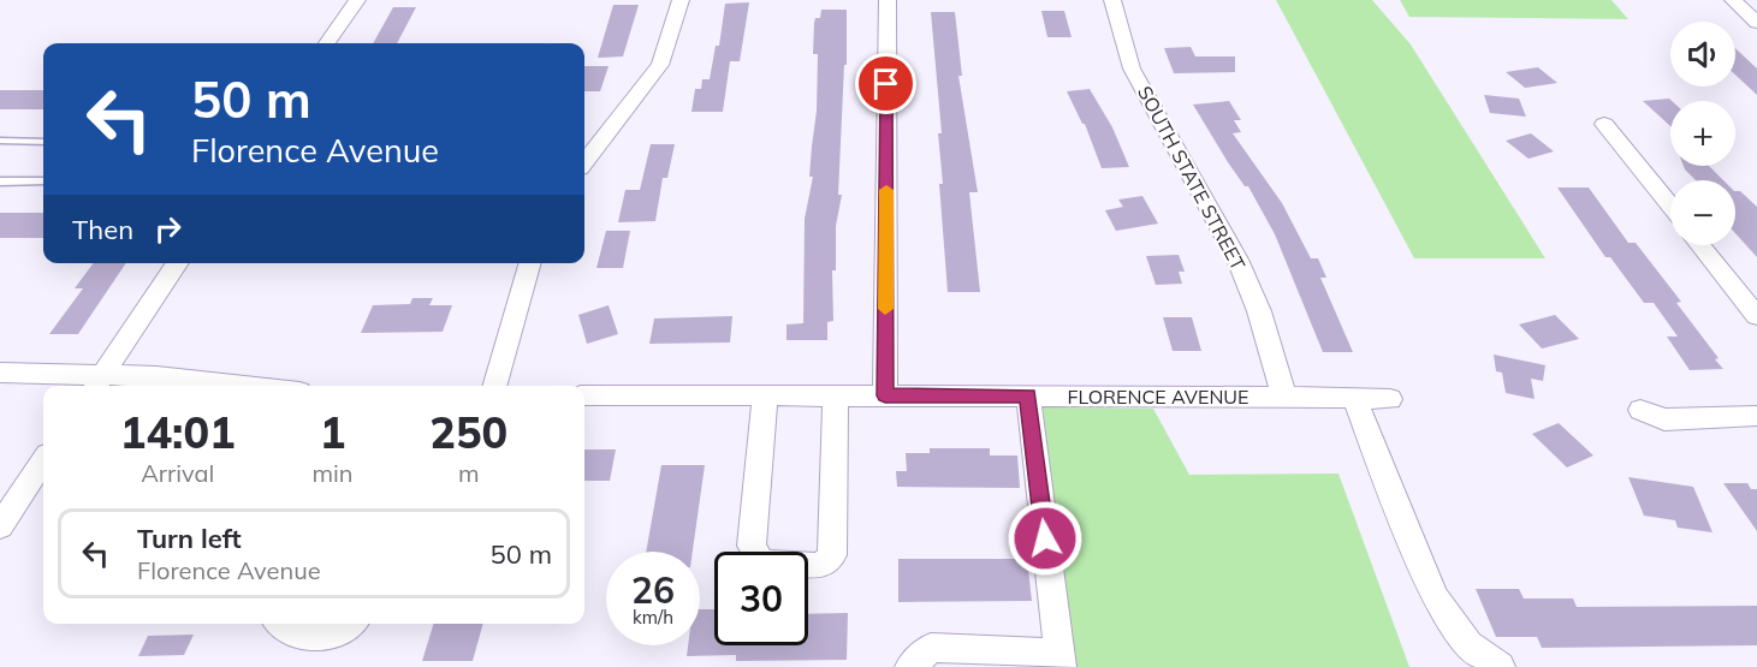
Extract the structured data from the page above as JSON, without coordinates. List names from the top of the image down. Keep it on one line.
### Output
{"streets":{"street":["SOUTH STATE STREET","FLORENCE AVENUE"]},"crossings":[["SOUTH STATE STREET","FLORENCE AVENUE"]],"page":{"map_buttons":["+","−"],"turn":["50 m","Florence Avenue"],"then":"Then","eta":["14:01","Arrival","1","min","250","m"],"list":[{"name":"Turn left","note":"Florence Avenue","value":"50 m"}],"speed":"26 km/h","limit":"30"}}
